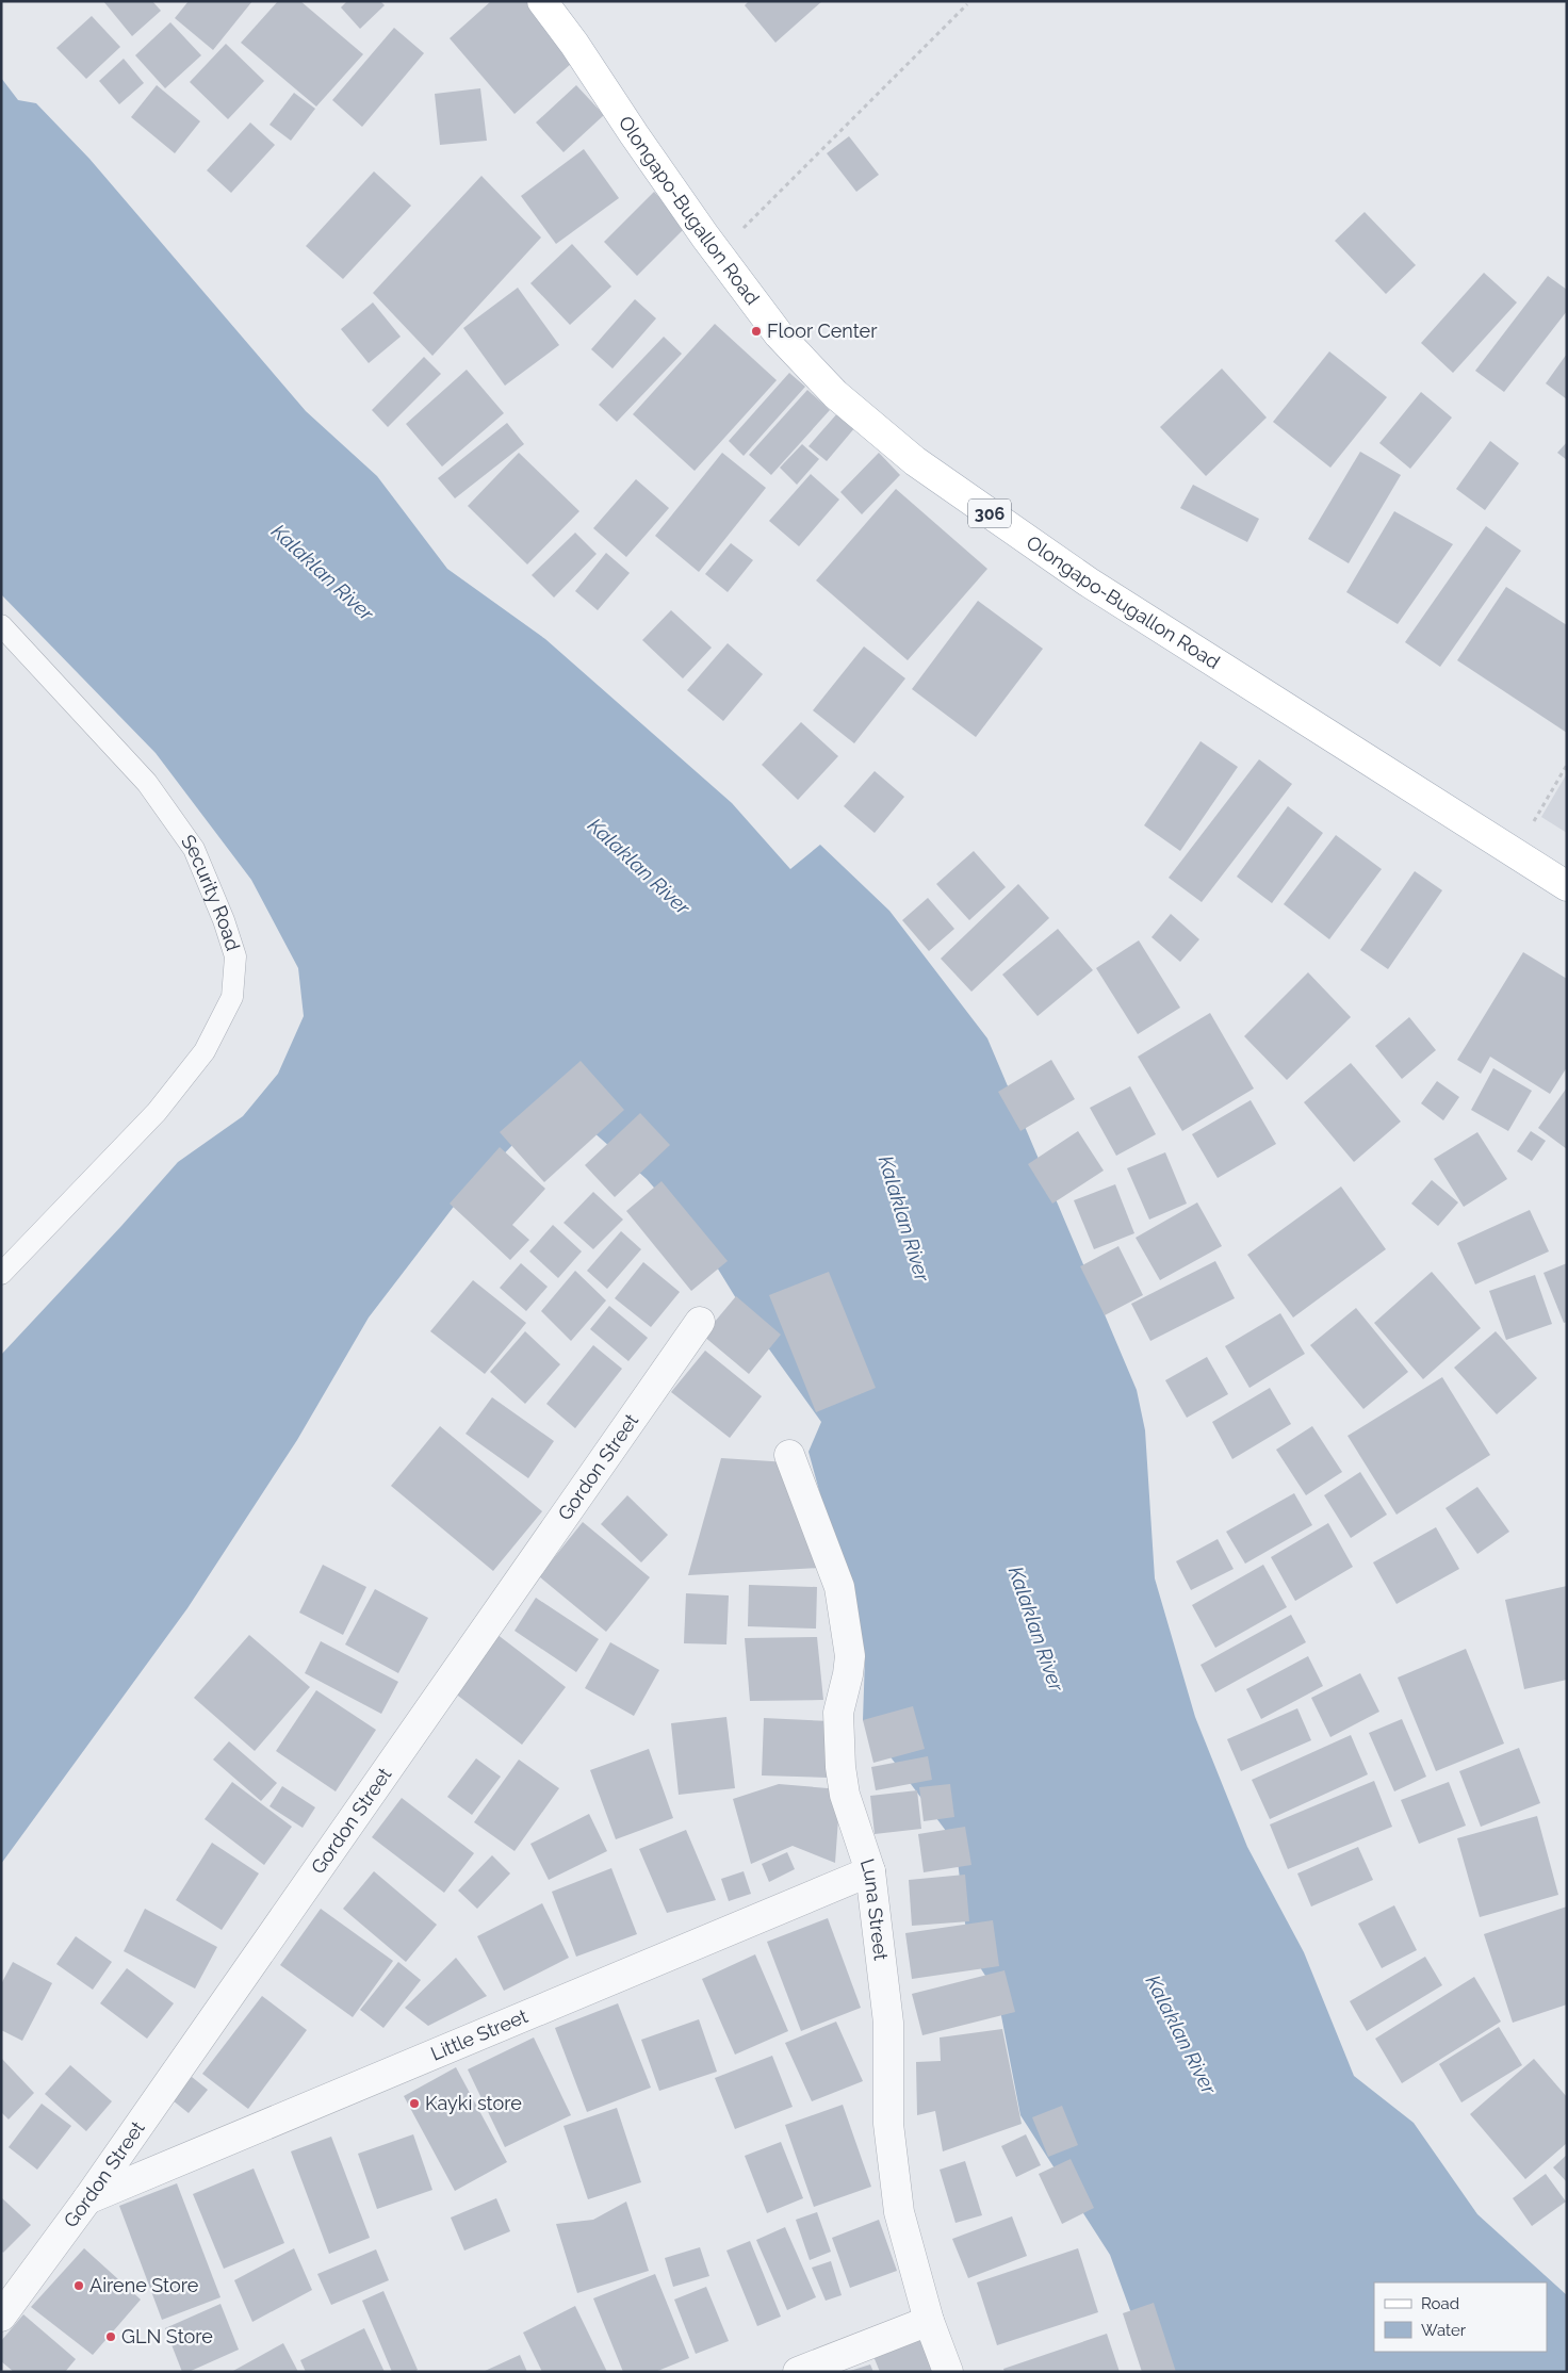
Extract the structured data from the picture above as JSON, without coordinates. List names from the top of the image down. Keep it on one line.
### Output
{"streets":{"main road":["Olongapo-Bugallon Road","306"],"street":["Gordon Street","Luna Street","Little Street"],"lane":["Security Road"]},"crossings":[["Gordon Street","Little Street"],["Luna Street","Little Street"]],"water":["Kalaklan River"],"places":["Floor Center","Kayki store","Airene Store","GLN Store"],"legend":["Road","Water"]}
